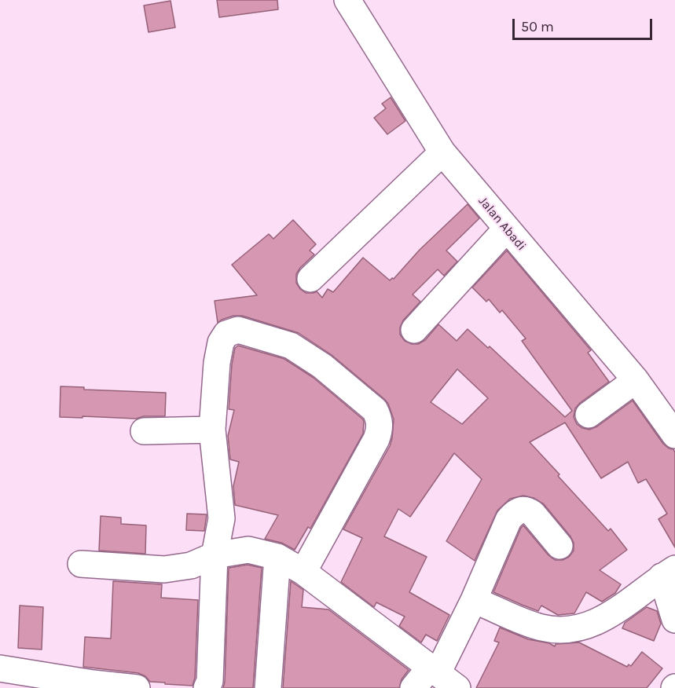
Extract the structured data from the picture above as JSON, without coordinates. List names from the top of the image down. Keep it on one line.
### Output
{"streets":{"street":["Jalan Abadi"]},"scale_bar":"50 m"}
